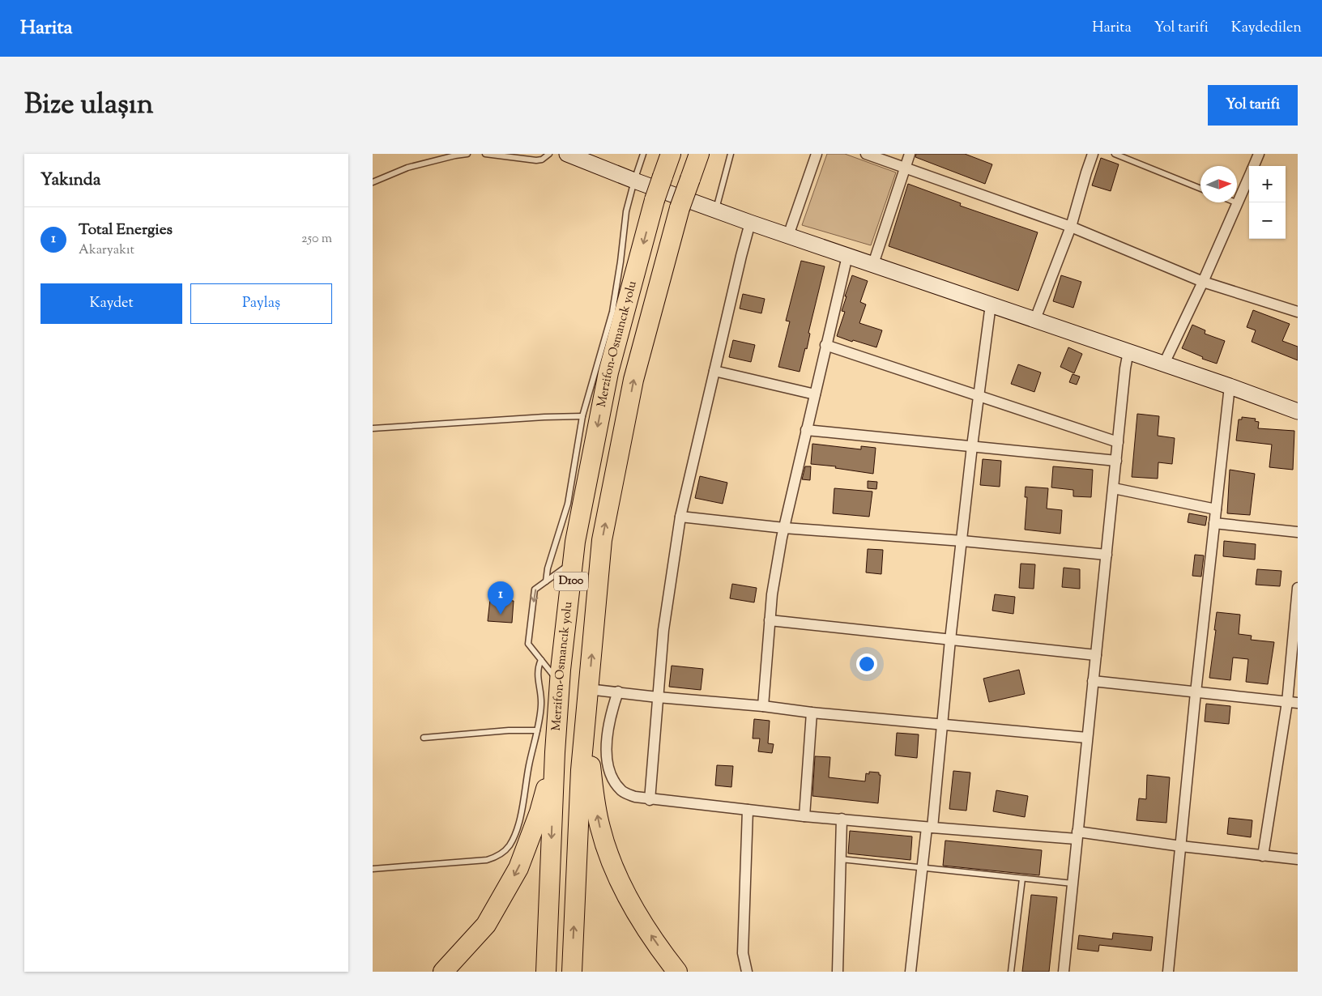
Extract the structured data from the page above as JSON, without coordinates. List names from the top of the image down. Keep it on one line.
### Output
{"streets":{"highway":["Merzifon-Osmancık yolu","D100"]},"north":"right","page":{"header":"Harita","nav":["Harita","Yol tarifi","Kaydedilen"],"title":"Bize ulaşın","buttons":["Yol tarifi",["Kaydet","Paylaş"]],"heading":"Yakında","map_buttons":["+","−"],"list":[{"mark":"1","name":"Total Energies","note":"Akaryakıt","value":"250 m"}],"pins":"1"}}
